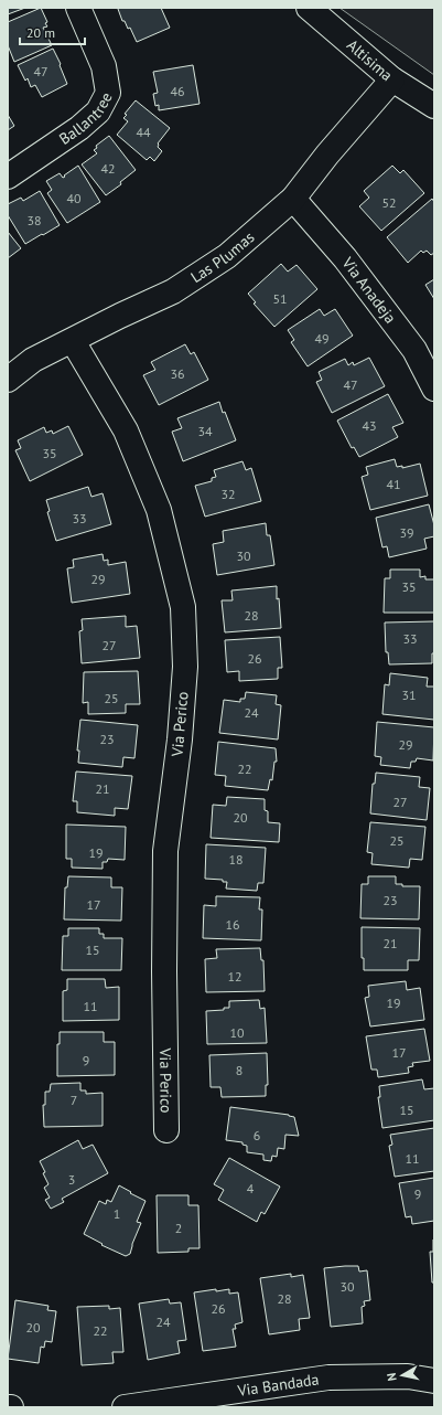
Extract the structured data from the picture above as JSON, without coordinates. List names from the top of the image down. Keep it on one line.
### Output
{"streets":{"street":["Altisima","Ballantree","Las Plumas","Via Anadeja","Via Perico","Via Bandada"]},"crossings":[["Altisima","Las Plumas"],["Las Plumas","Via Anadeja"],["Las Plumas","Via Perico"]],"house_numbers":["47","46","44","42","40","52","38","51","49","36","47","43","34","35","41","32","33","39","30","29","35","28","33","27","26","31","25","24","23","29","22","21","27","20","25","19","18","23","17","16","21","15","12","19","11","10","17","9","8","7","15","6","11","3","4","9","1","2","30","28","26","24","20","22"],"scale_bar":"20 m","north":"left"}
